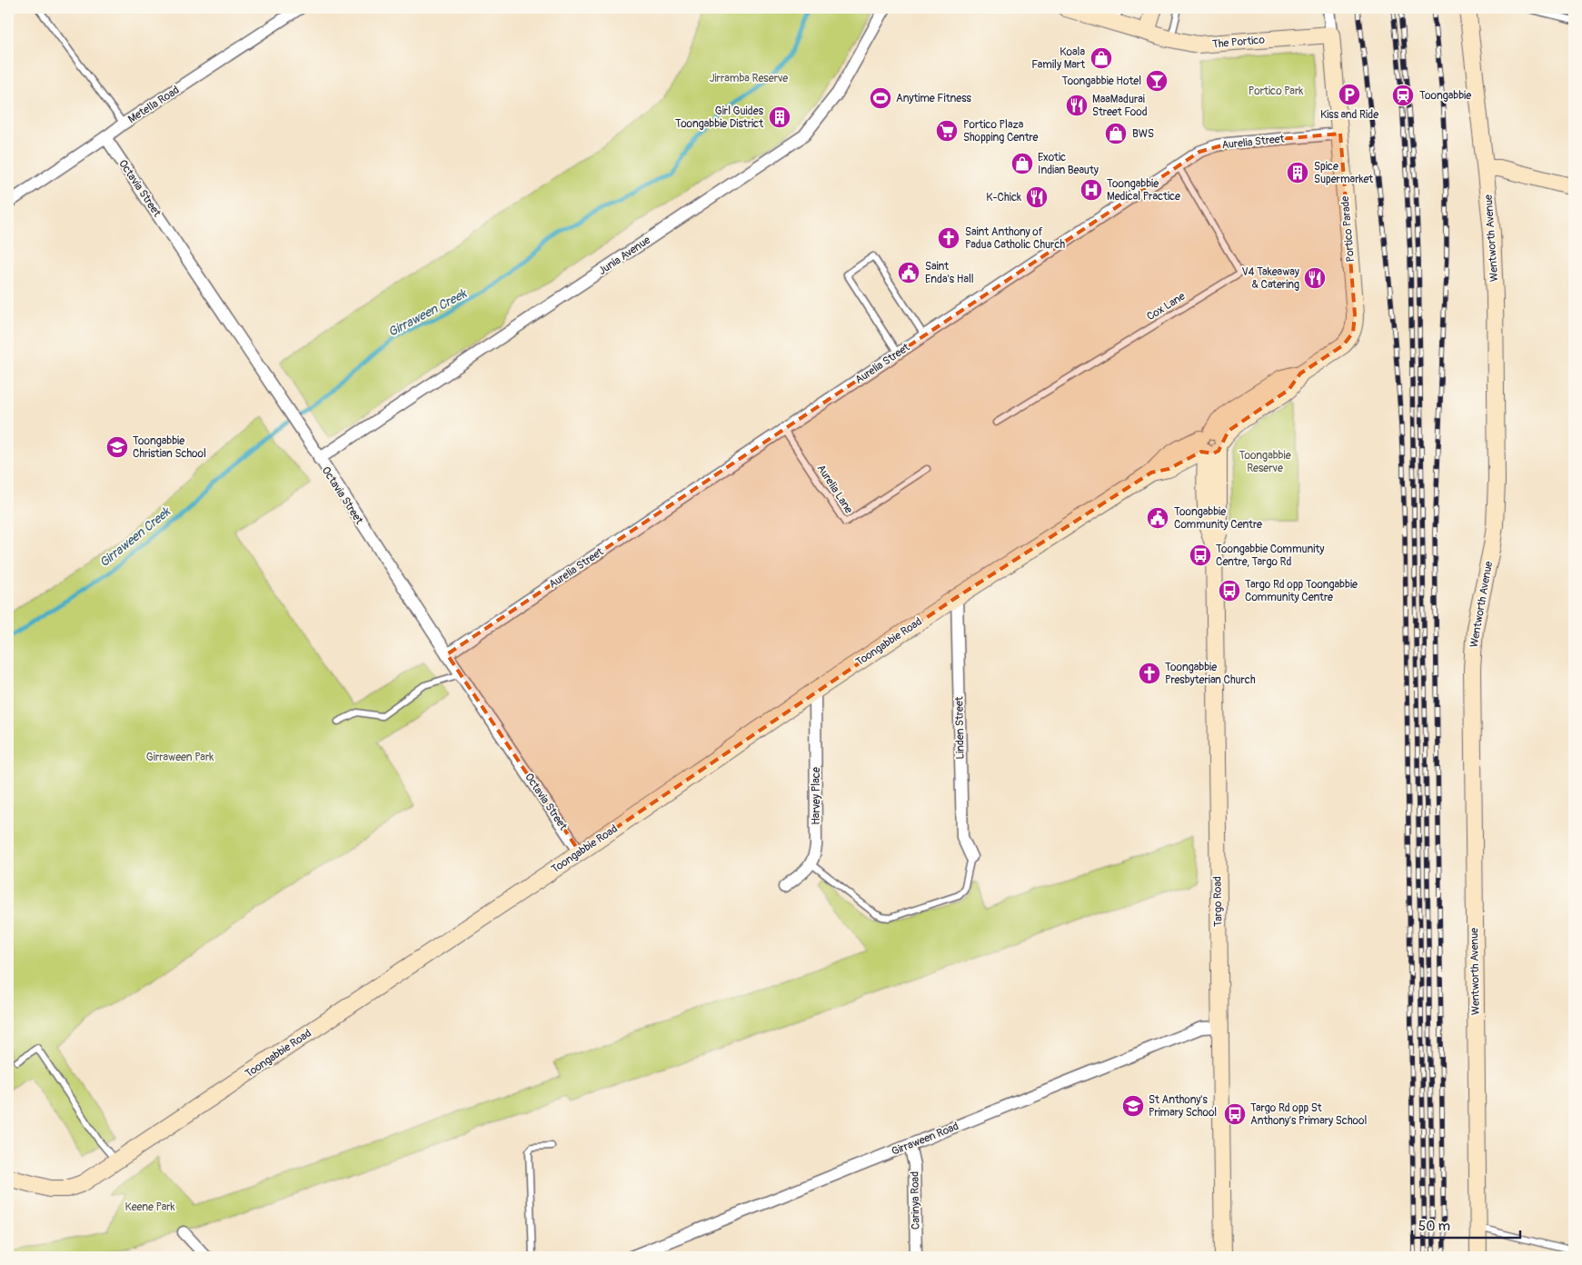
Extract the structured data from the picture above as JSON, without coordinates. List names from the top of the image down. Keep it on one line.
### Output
{"streets":{"main road":["The Portico","Portico Parade","Wentworth Avenue","Toongabbie Road","Targo Road"],"street":["Metella Road","Aurelia Street","Octavia Street","Junia Avenue","Linden Street","Harvey Place","Girraween Road","Carinya Road"],"lane":["Cox Lane","Aurelia Lane"]},"crossings":[["The Portico","Portico Parade"],["Metella Road","Octavia Street"],["Aurelia Street","Octavia Street"],["Aurelia Street","Portico Parade"],["Aurelia Street","Cox Lane"],["Aurelia Street","Aurelia Lane"],["Octavia Street","Junia Avenue"],["Octavia Street","Toongabbie Road"],["Portico Parade","Toongabbie Road"],["Toongabbie Road","Linden Street"],["Toongabbie Road","Harvey Place"],["Toongabbie Road","Targo Road"],["Targo Road","Girraween Road"],["Girraween Road","Carinya Road"]],"water":["Girraween Creek"],"parks":["Jirramba Reserve","Portico Park","Toongabbie Reserve","Girraween Park","Keene Park"],"places":{"shop":["Koala Family Mart","BWS","Exotic Indian Beauty"],"bar":["Toongabbie Hotel"],"parking":["Kiss and Ride"],"station":["Toongabbie"],"sports":["Anytime Fitness"],"restaurant":["MaaMadurai Street Food","K-Chick","V4 Takeaway & Catering"],"building":["Girl Guides Toongabbie District","Spice Supermarket"],"supermarket":["Portico Plaza Shopping Centre"],"hospital":["Toongabbie Medical Practice"],"church":["Saint Anthony of Padua Catholic Church","Toongabbie Presbyterian Church"],"public building":["Saint Enda's Hall","Toongabbie Community Centre"],"school or university":["Toongabbie Christian School","St Anthony's Primary School"],"bus stop":["Toongabbie Community Centre, Targo Rd","Targo Rd opp Toongabbie Community Centre","Targo Rd opp St Anthony's Primary School"]},"scale_bar":"50 m"}
